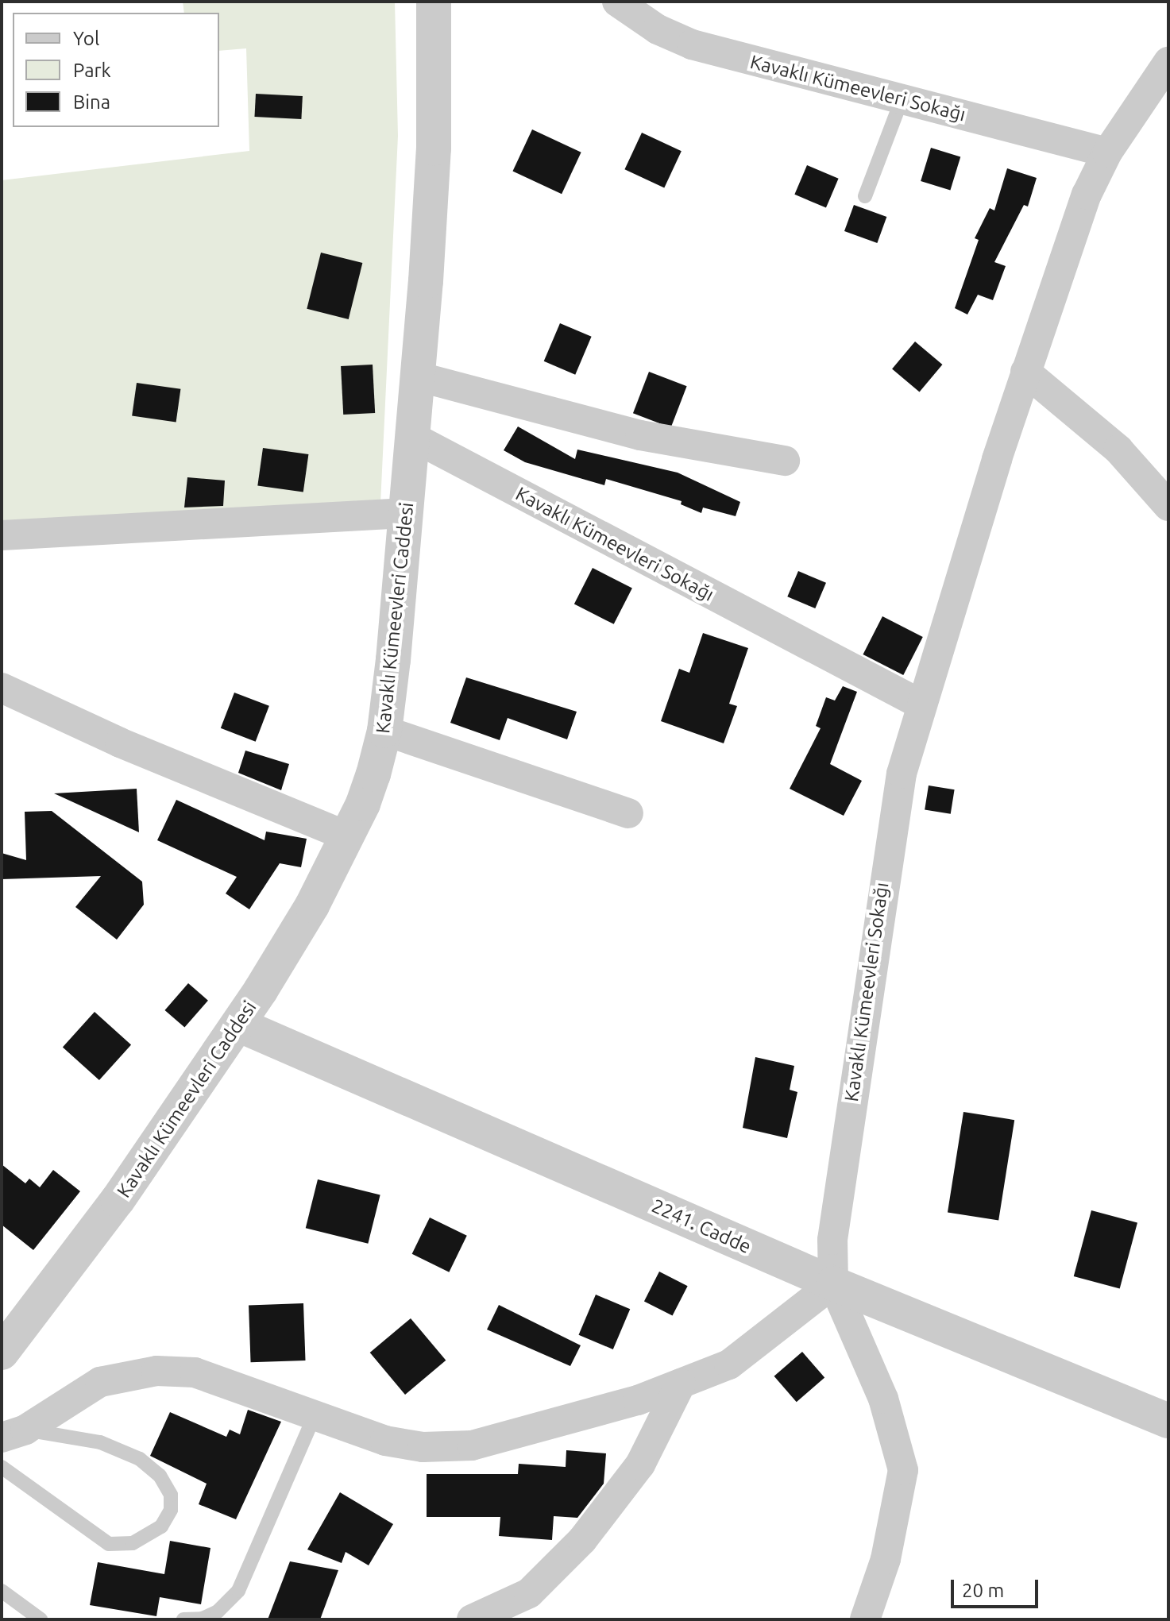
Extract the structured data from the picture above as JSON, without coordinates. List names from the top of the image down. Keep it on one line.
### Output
{"streets":{"street":["Kavaklı Kümeevleri Sokağı","Kavaklı Kümeevleri Caddesi","2241. Cadde"]},"crossings":[["Kavaklı Kümeevleri Sokağı","Kavaklı Kümeevleri Caddesi"],["Kavaklı Kümeevleri Sokağı","2241. Cadde"],["Kavaklı Kümeevleri Caddesi","2241. Cadde"]],"legend":["Yol","Park","Bina"],"scale_bar":"20 m"}
